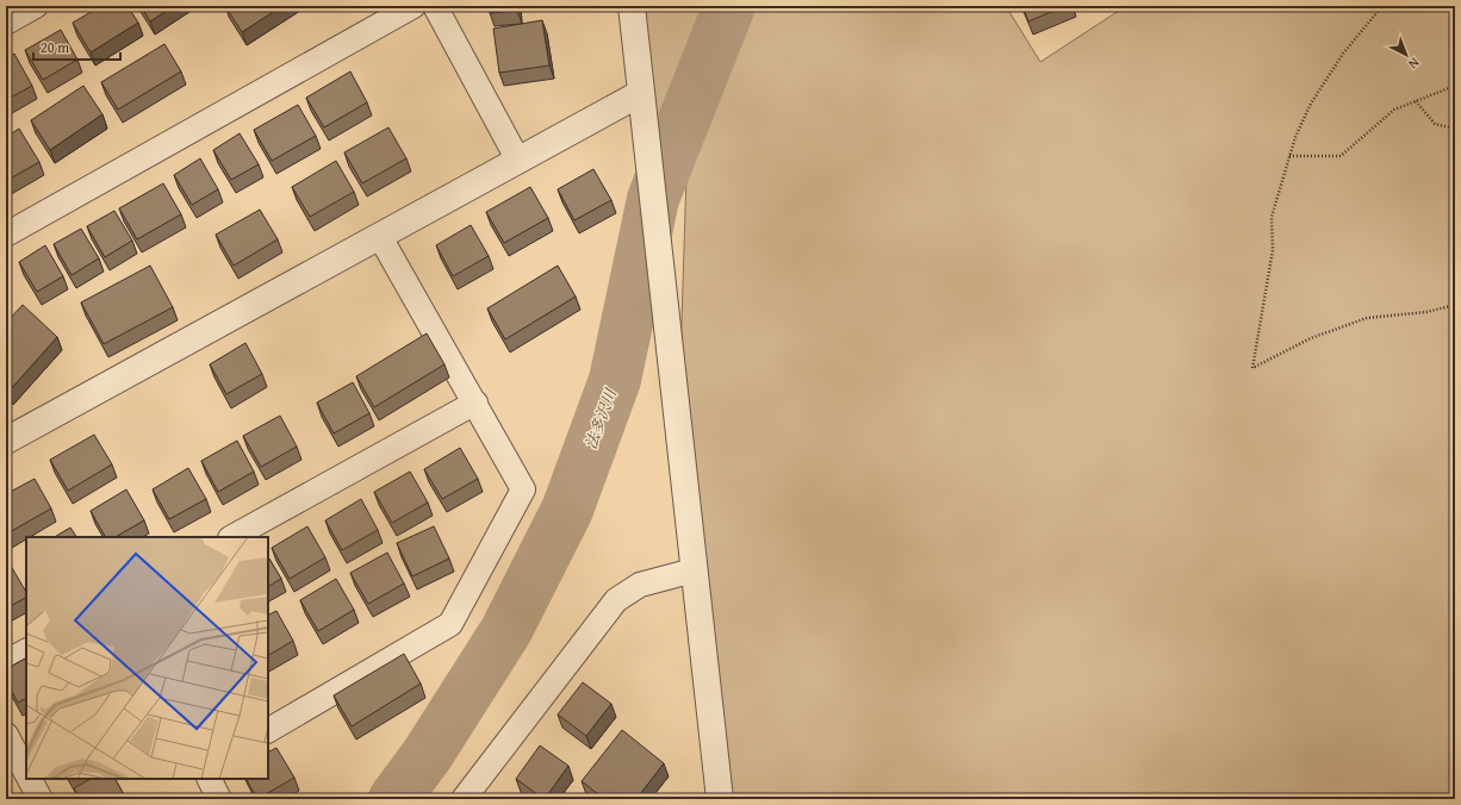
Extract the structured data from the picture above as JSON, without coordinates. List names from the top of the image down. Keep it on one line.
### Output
{"water":["法多沢川"],"scale_bar":"20 m","north":"bottom right"}
